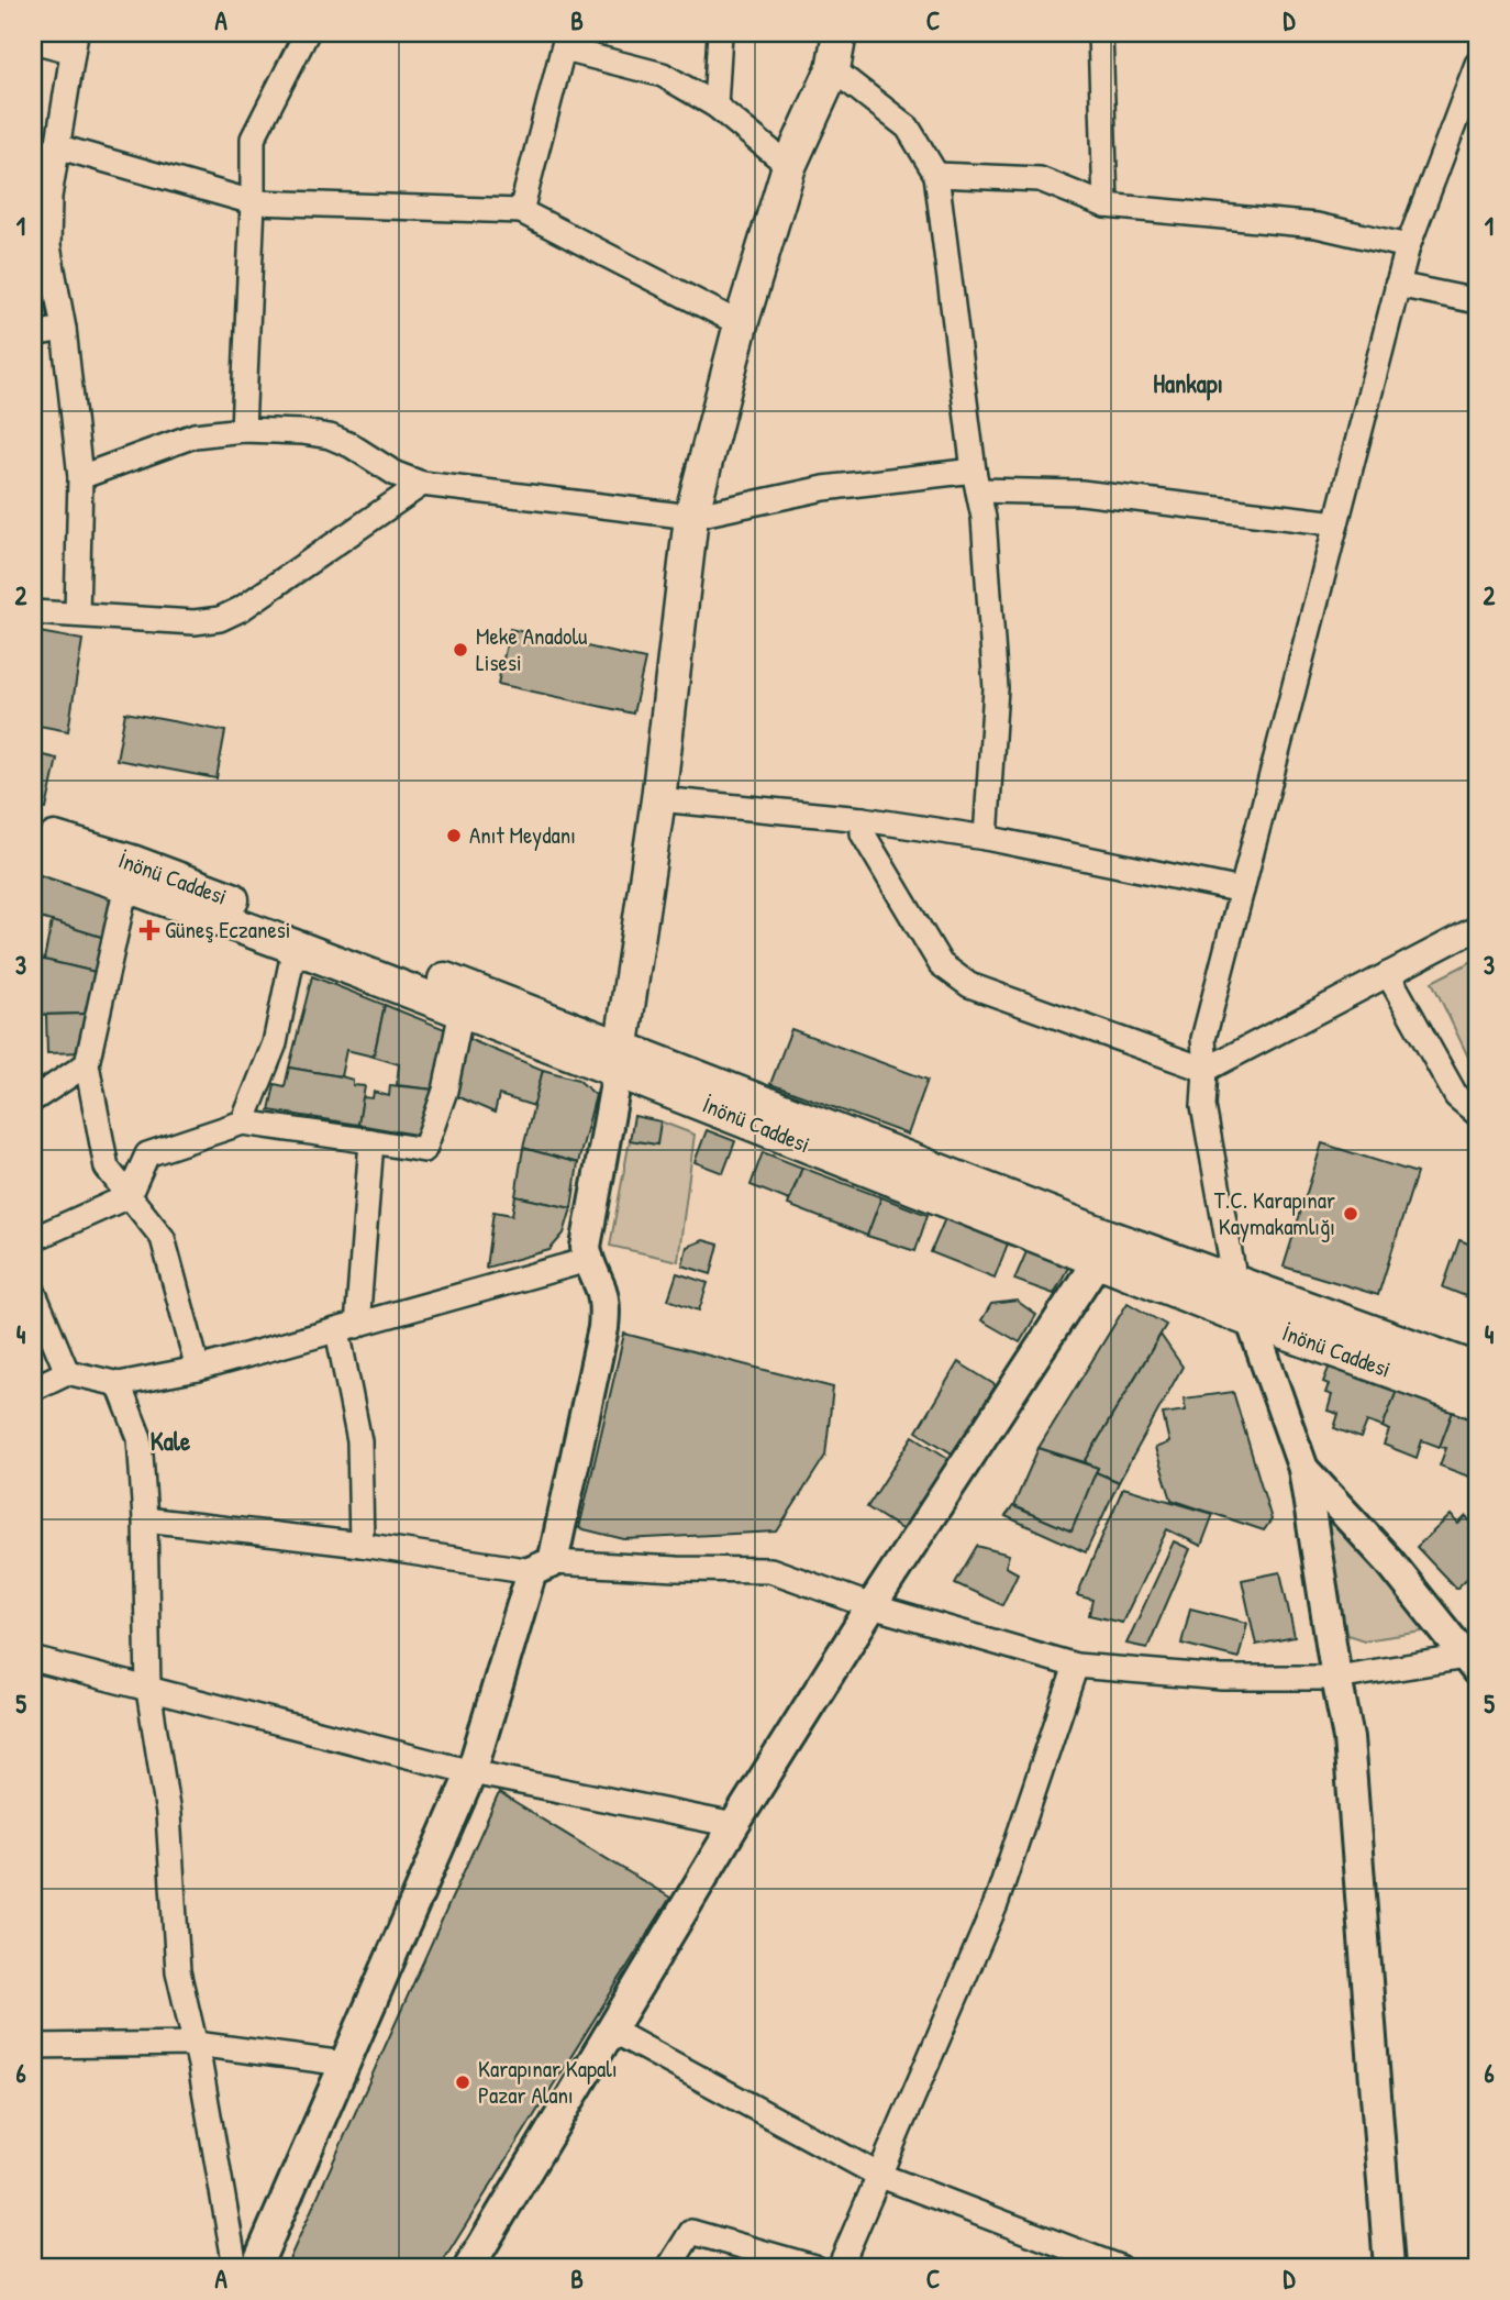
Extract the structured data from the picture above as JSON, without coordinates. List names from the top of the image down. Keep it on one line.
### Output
{"streets":{"main road":["İnönü Caddesi"]},"districts":["Hankapı","Kale"],"places":{"other":["Meke Anadolu Lisesi","Anıt Meydanı","T.C. Karapınar Kaymakamlığı","Karapınar Kapalı Pazar Alanı"],"health":["Güneş Eczanesi"]},"grid":{"columns":["A","B","C","D"],"rows":["1","2","3","4","5","6"]}}
